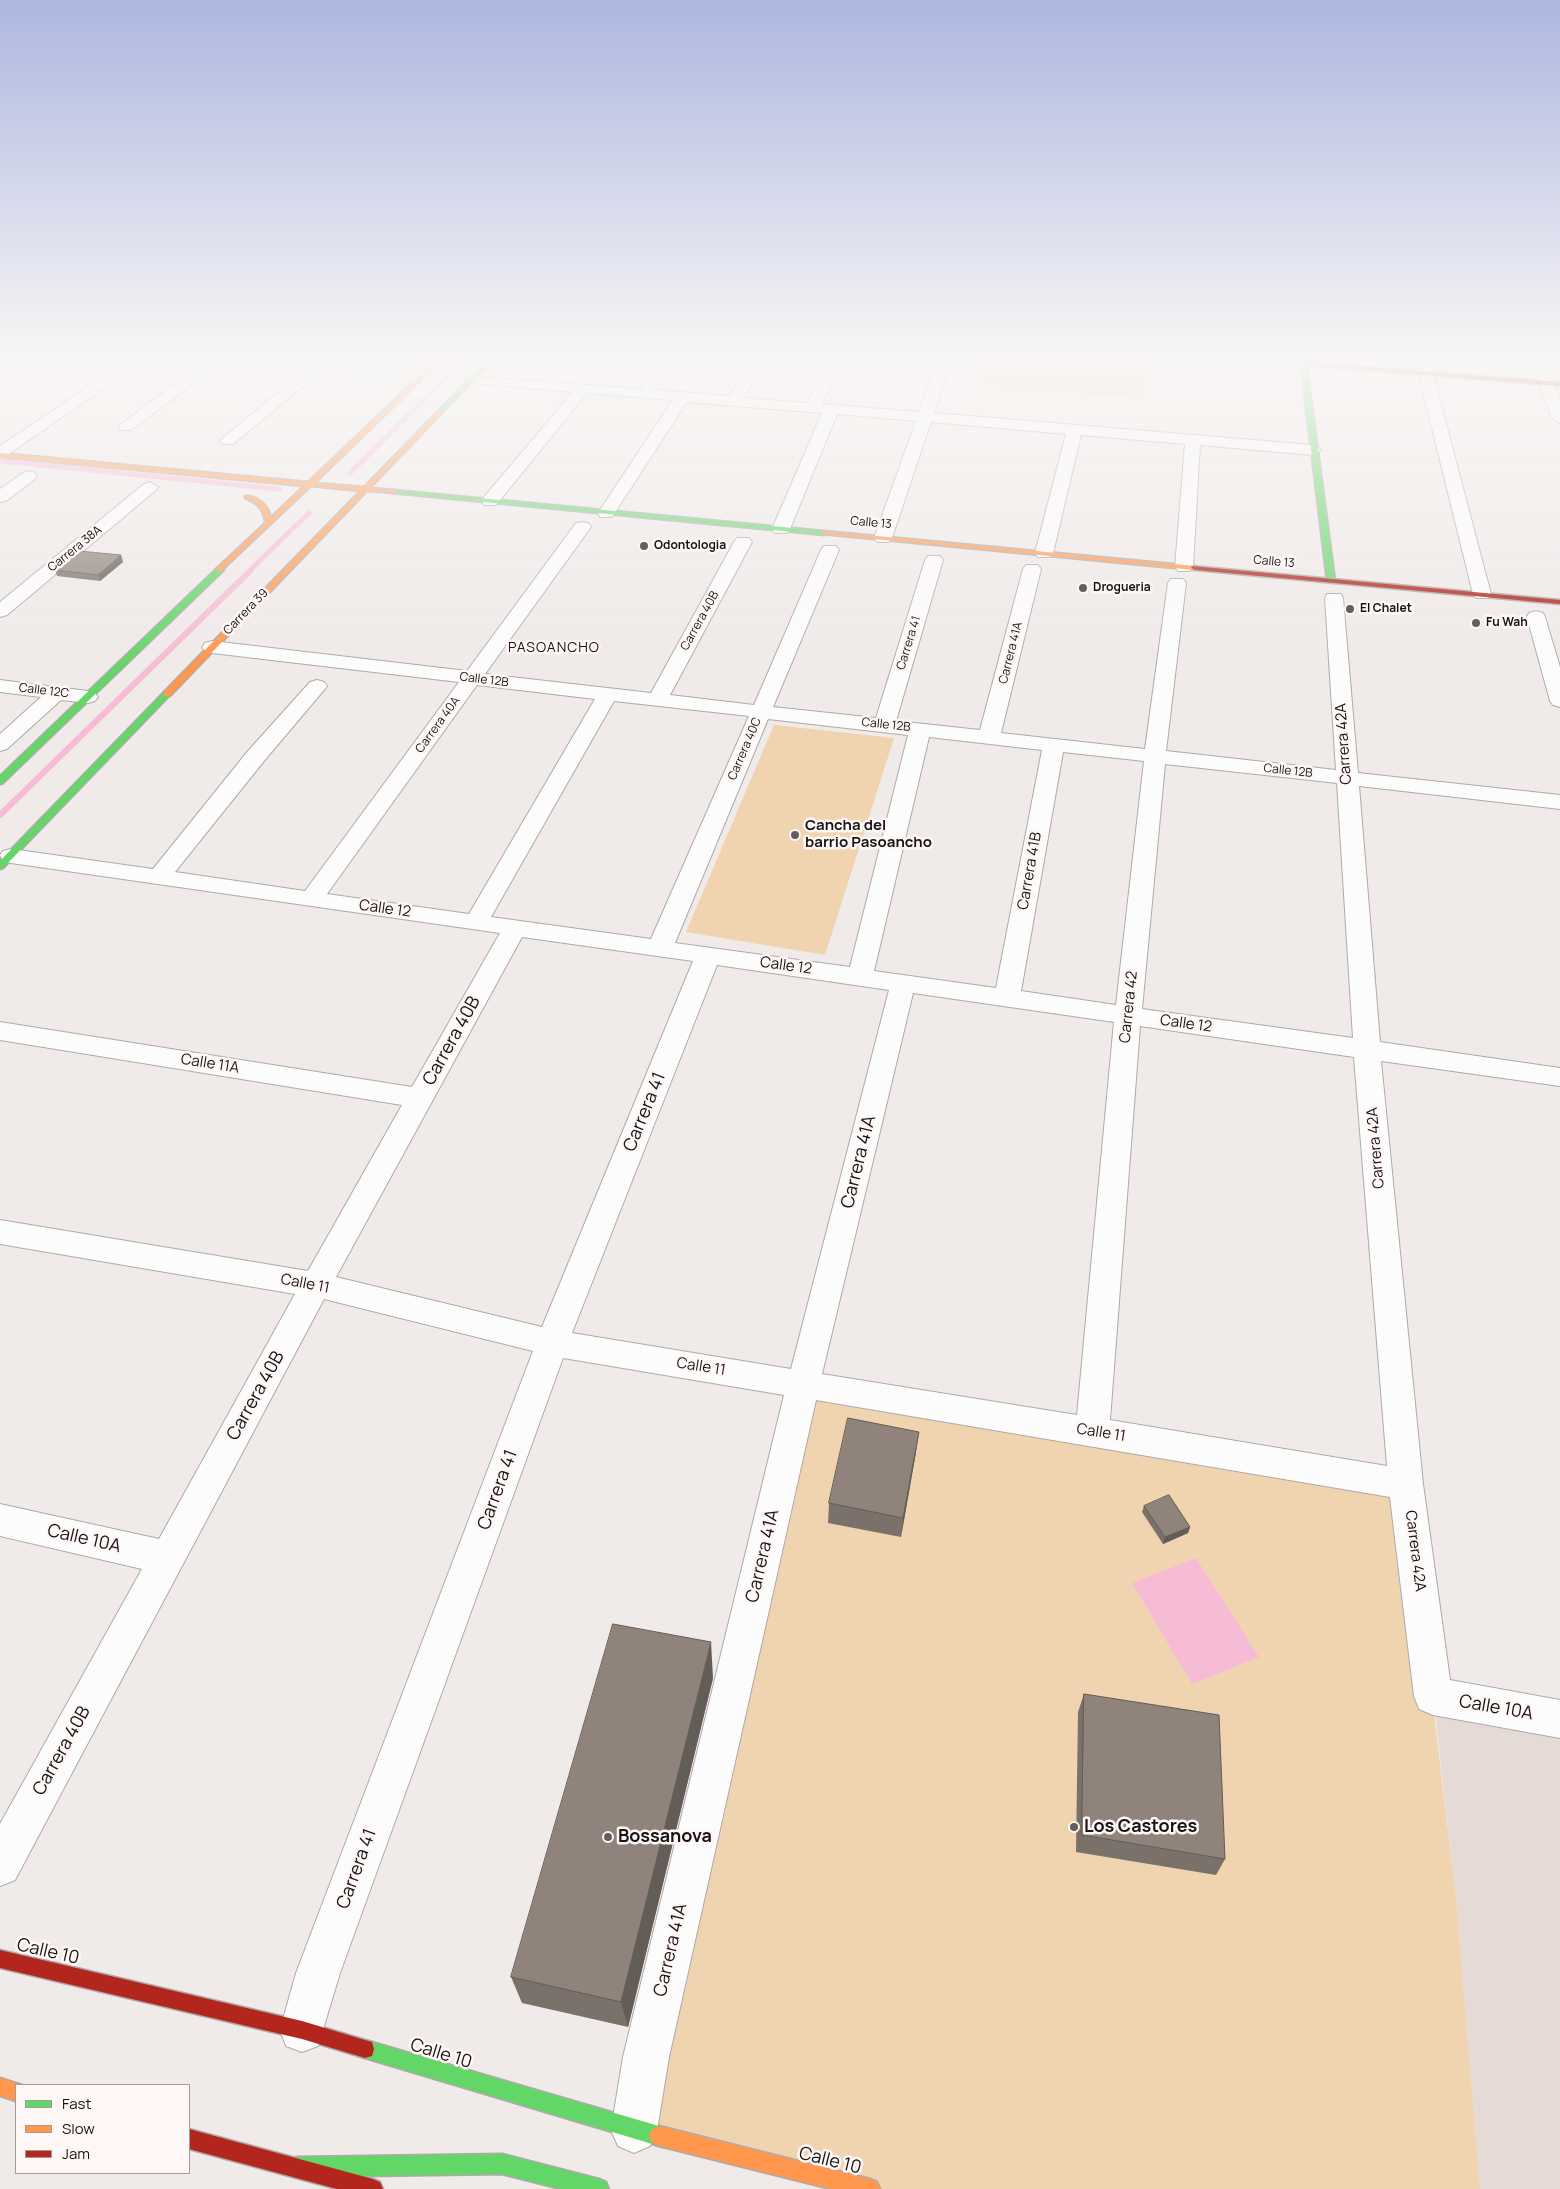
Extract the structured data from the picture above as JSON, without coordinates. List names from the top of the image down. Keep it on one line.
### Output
{"streets":{"main road":["Calle 13","Carrera 39","Carrera 42A","Calle 10"],"street":["Carrera 38A","Carrera 40B","Carrera 41","Carrera 41A","Calle 12B","Calle 12C","Carrera 40A","Carrera 40C","Carrera 41B","Calle 12","Carrera 42","Calle 11A","Calle 11","Calle 10A"]},"crossings":[["Calle 13","Carrera 39"],["Calle 13","Carrera 42A"],["Calle 13","Carrera 42"],["Carrera 39","Calle 12B"],["Carrera 39","Calle 12"],["Carrera 40B","Calle 12B"],["Carrera 40B","Calle 12"],["Carrera 40B","Calle 11A"],["Carrera 40B","Calle 11"],["Carrera 40B","Calle 10A"],["Carrera 41","Calle 12B"],["Carrera 41","Calle 12"],["Carrera 41","Calle 11"],["Carrera 41","Calle 10"],["Carrera 41A","Calle 12B"],["Carrera 41A","Calle 12"],["Carrera 41A","Calle 11"],["Carrera 41A","Calle 10"],["Calle 12B","Carrera 40A"],["Calle 12B","Carrera 42A"],["Calle 12B","Carrera 40C"],["Calle 12B","Carrera 41B"],["Calle 12B","Carrera 42"],["Carrera 40A","Calle 12"],["Carrera 42A","Calle 12"],["Carrera 42A","Calle 11"],["Carrera 42A","Calle 10A"],["Carrera 40C","Calle 12"],["Carrera 41B","Calle 12"],["Calle 12","Carrera 42"],["Carrera 42","Calle 11"]],"districts":["PASOANCHO"],"places":["Odontologia","Drogueria","El Chalet","Fu Wah","Cancha del barrio Pasoancho","Los Castores","Bossanova"],"legend":["Fast","Slow","Jam"]}
